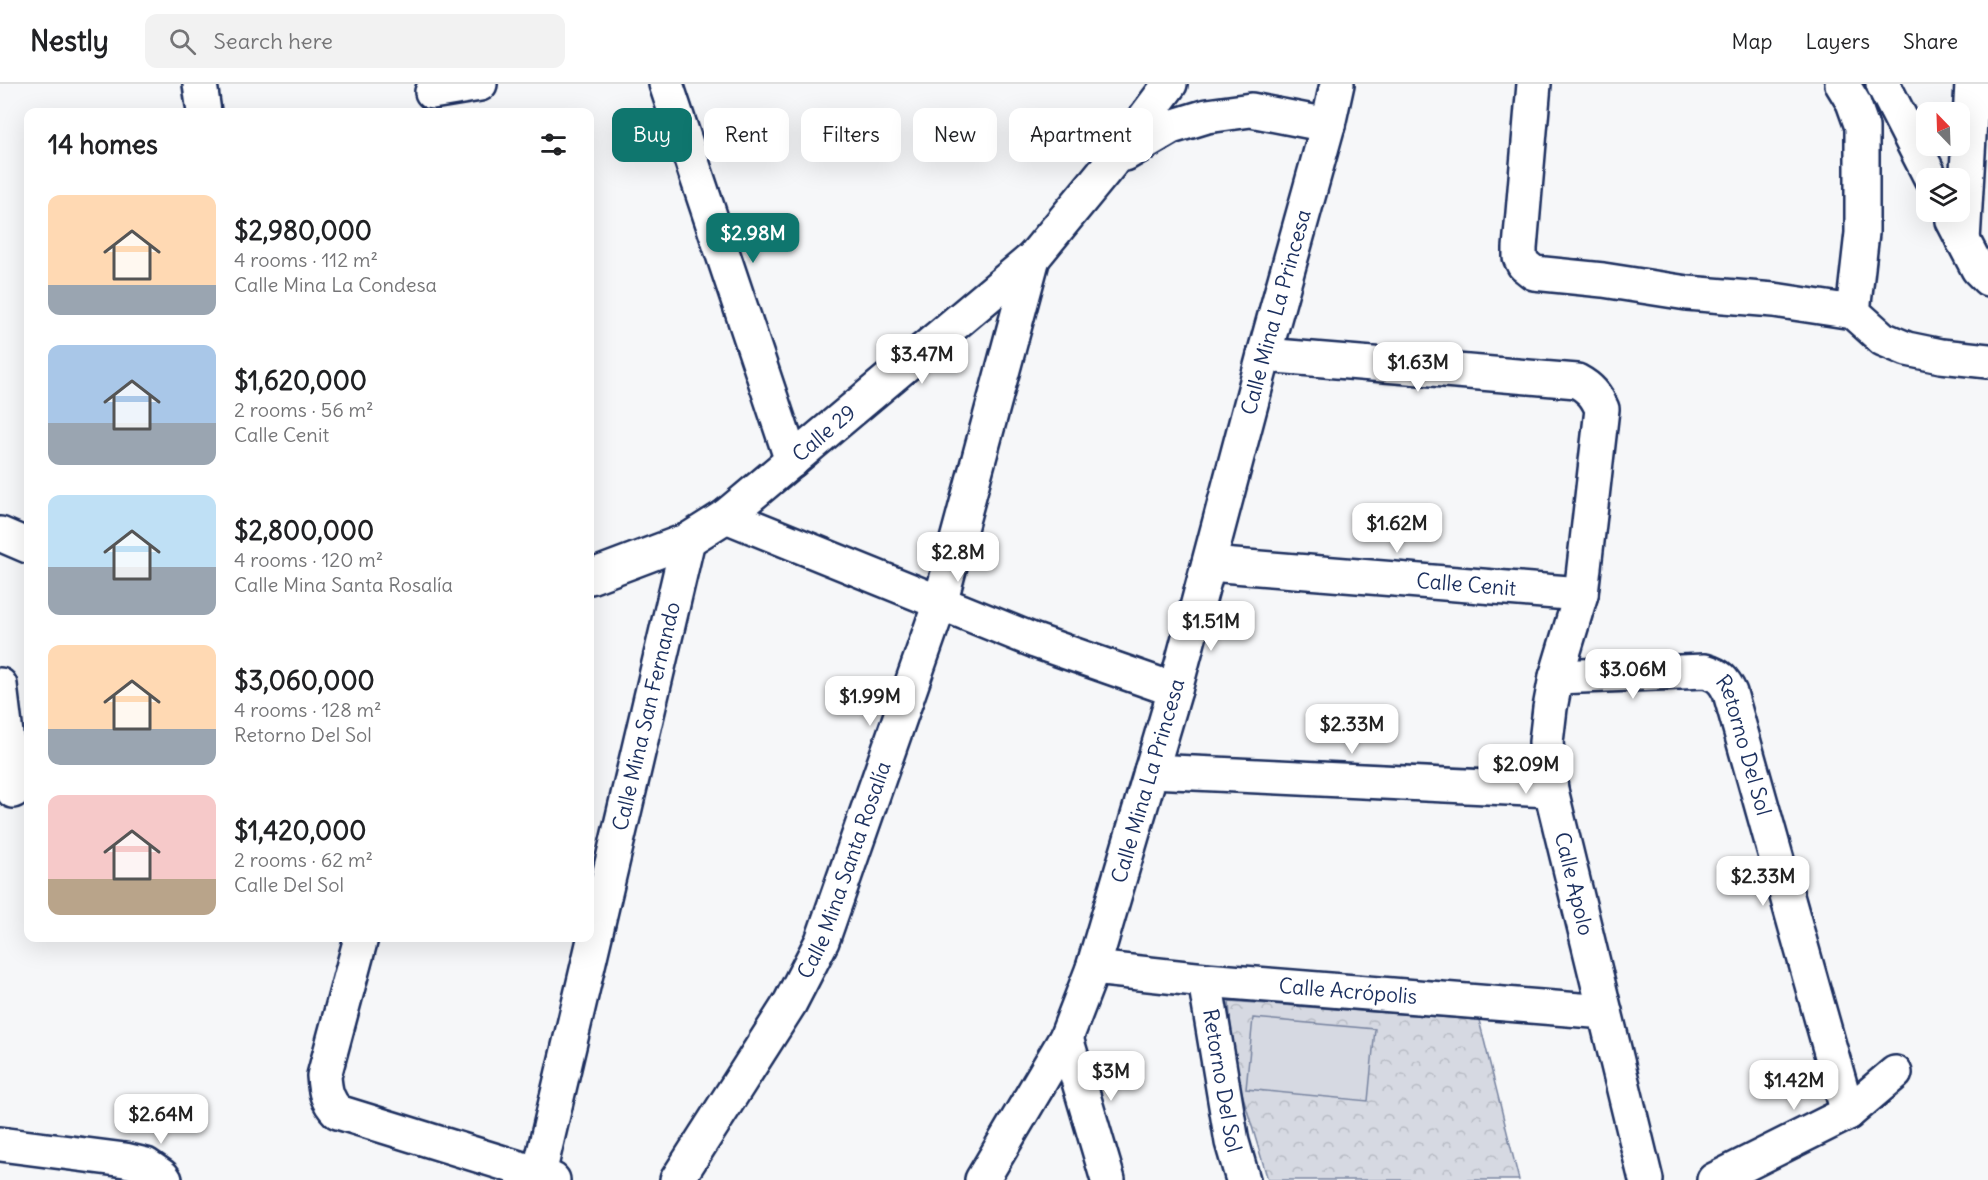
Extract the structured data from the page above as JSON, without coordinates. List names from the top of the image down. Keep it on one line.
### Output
{"streets":{"street":["Calle Mina La Princesa","Calle 29","Calle Cenit","Calle Mina San Fernando","Retorno Del Sol","Calle Mina Santa Rosalía","Calle Apolo","Calle Acrópolis"]},"crossings":[["Calle Mina La Princesa","Calle Cenit"],["Calle Mina La Princesa","Calle Apolo"],["Calle Mina La Princesa","Calle Acrópolis"],["Calle 29","Calle Mina San Fernando"],["Calle 29","Calle Mina Santa Rosalía"],["Calle Cenit","Calle Apolo"],["Retorno Del Sol","Calle Apolo"],["Retorno Del Sol","Calle Acrópolis"],["Calle Apolo","Calle Acrópolis"]],"north":"top left","page":{"header":"Nestly","search":"Search here","nav":["Map","Layers","Share"],"chip":["Buy","Rent","Filters","New","Apartment"],"heading":"14 homes","list":[{"name":"$2,980,000","note":"4 rooms · 112 m² · Calle Mina La Condesa"},{"name":"$1,620,000","note":"2 rooms · 56 m² · Calle Cenit"},{"name":"$2,800,000","note":"4 rooms · 120 m² · Calle Mina Santa Rosalía"},{"name":"$3,060,000","note":"4 rooms · 128 m² · Retorno Del Sol"},{"name":"$1,420,000","note":"2 rooms · 62 m² · Calle Del Sol"}],"price":["$2.98M","$3.47M","$1.63M","$1.62M","$2.8M","$1.51M","$3.06M","$1.99M","$2.33M","$2.09M","$2.33M","$3M","$1.42M","$2.64M"]}}
